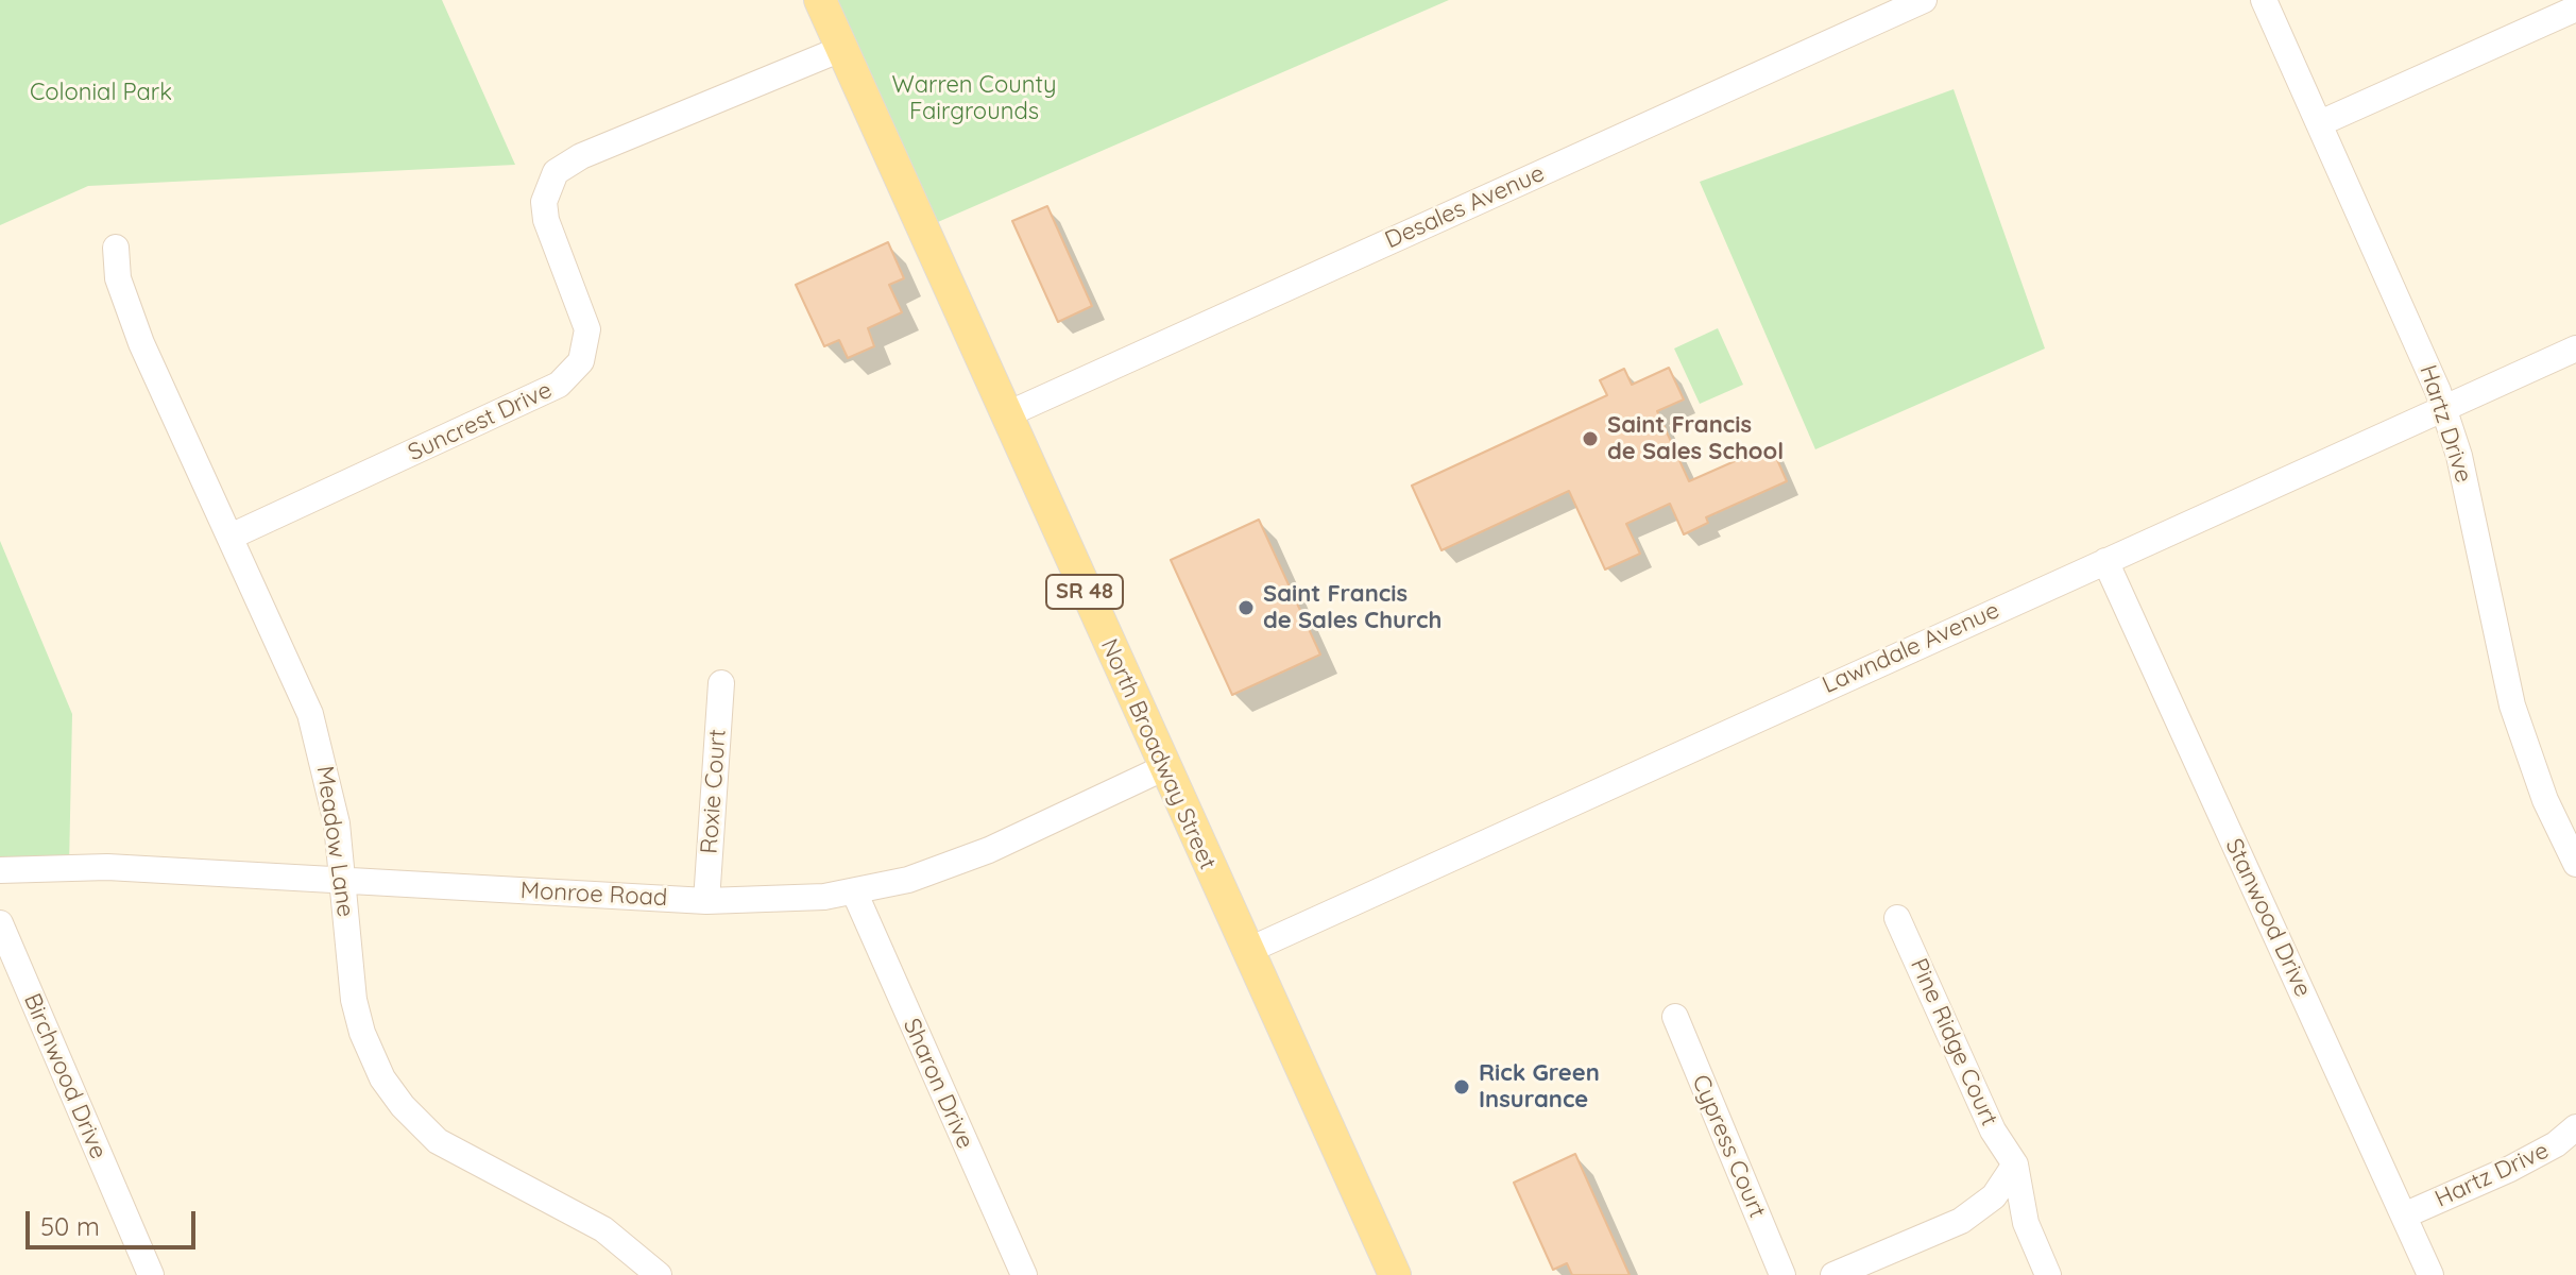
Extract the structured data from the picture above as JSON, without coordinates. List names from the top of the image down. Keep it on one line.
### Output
{"streets":{"main road":["SR 48","North Broadway Street"],"street":["Desales Avenue","Suncrest Drive","Hartz Drive","Lawndale Avenue","Roxie Court","Meadow Lane","Monroe Road","Stanwood Drive","Pine Ridge Court","Birchwood Drive","Sharon Drive","Cypress Court"]},"crossings":[["Desales Avenue","North Broadway Street"],["Suncrest Drive","North Broadway Street"],["Suncrest Drive","Meadow Lane"],["Hartz Drive","Lawndale Avenue"],["Hartz Drive","Stanwood Drive"],["Lawndale Avenue","North Broadway Street"],["Lawndale Avenue","Stanwood Drive"],["North Broadway Street","Monroe Road"],["Roxie Court","Monroe Road"],["Meadow Lane","Monroe Road"],["Monroe Road","Sharon Drive"]],"parks":["Warren County Fairgrounds","Colonial Park"],"places":["Saint Francis de Sales School","Saint Francis de Sales Church","Rick Green Insurance"],"scale_bar":"50 m"}
